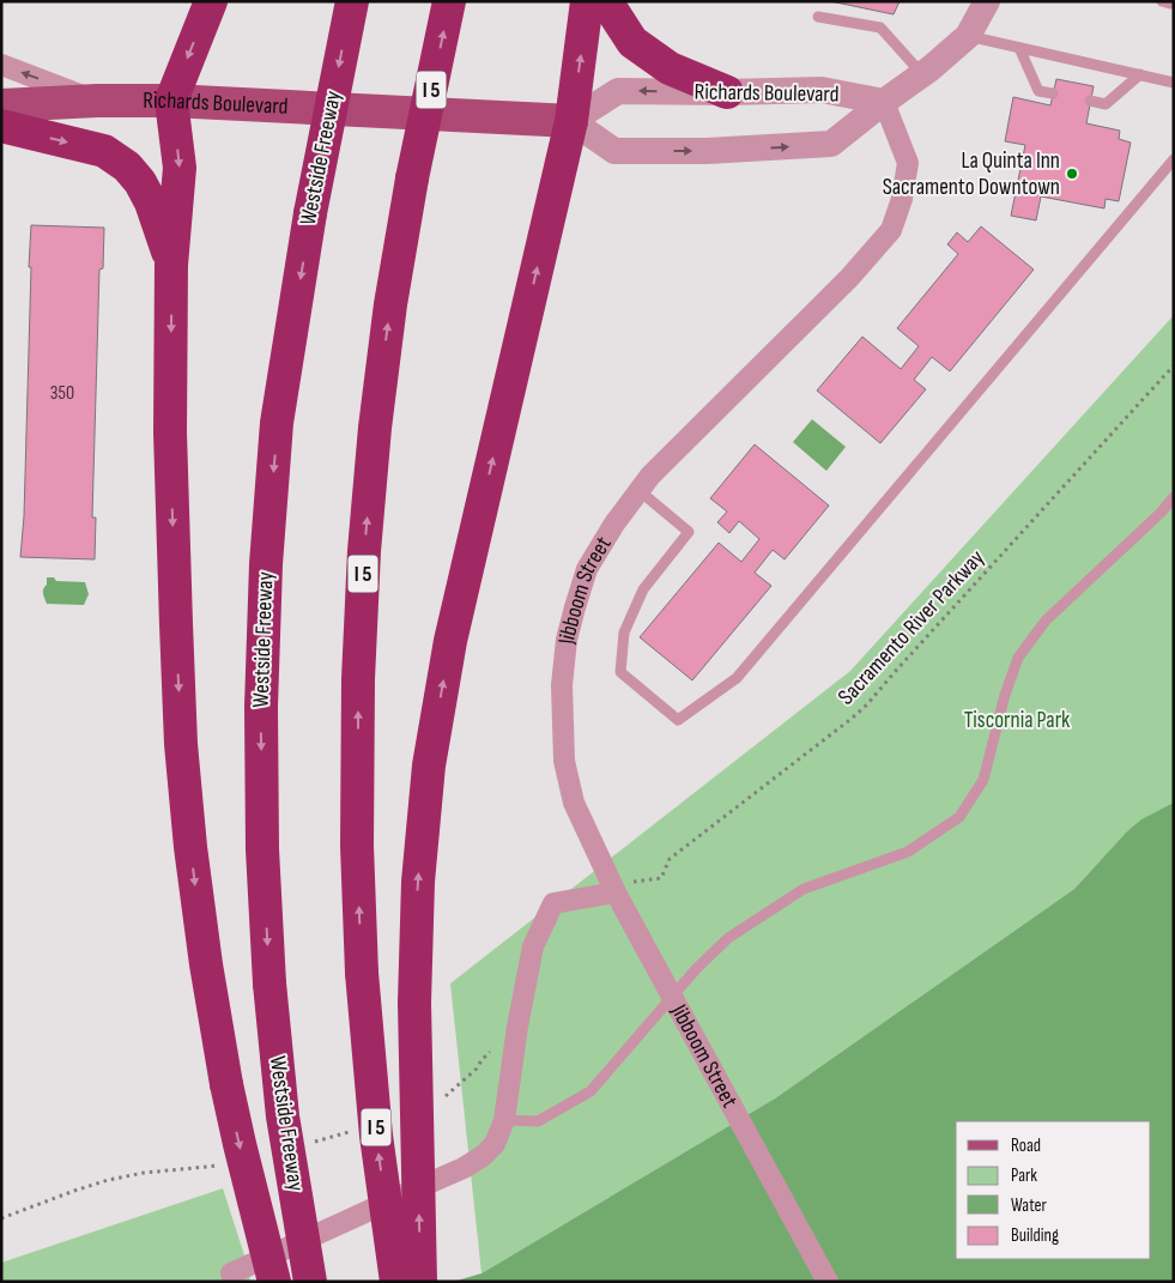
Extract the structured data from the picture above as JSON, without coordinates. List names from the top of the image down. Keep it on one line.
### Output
{"streets":{"highway":["I 5","Westside Freeway"],"main road":["Richards Boulevard"],"street":["Jibboom Street"],"path":["Sacramento River Parkway"]},"crossings":[["Richards Boulevard","Jibboom Street"],["Jibboom Street","Sacramento River Parkway"]],"parks":["Tiscornia Park"],"places":["La Quinta Inn Sacramento Downtown"],"house_numbers":["350"],"legend":["Road","Park","Water","Building"]}
